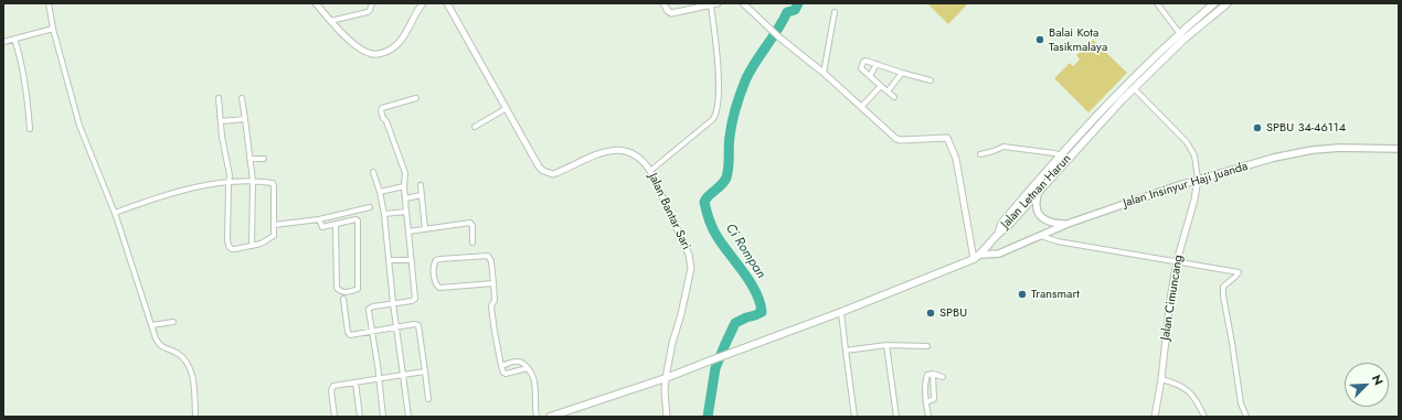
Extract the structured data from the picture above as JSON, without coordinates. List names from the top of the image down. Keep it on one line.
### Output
{"streets":{"main road":["Jalan Insinyur Haji Juanda","Jalan Letnan Harun"],"street":["Jalan Bantar Sari","Jalan Cimuncang"]},"crossings":[["Jalan Insinyur Haji Juanda","Jalan Cimuncang"]],"water":["Ci Rompan"],"places":["Balai Kota Tasikmalaya","SPBU 34-46114","Transmart","SPBU"],"north":"top right"}
